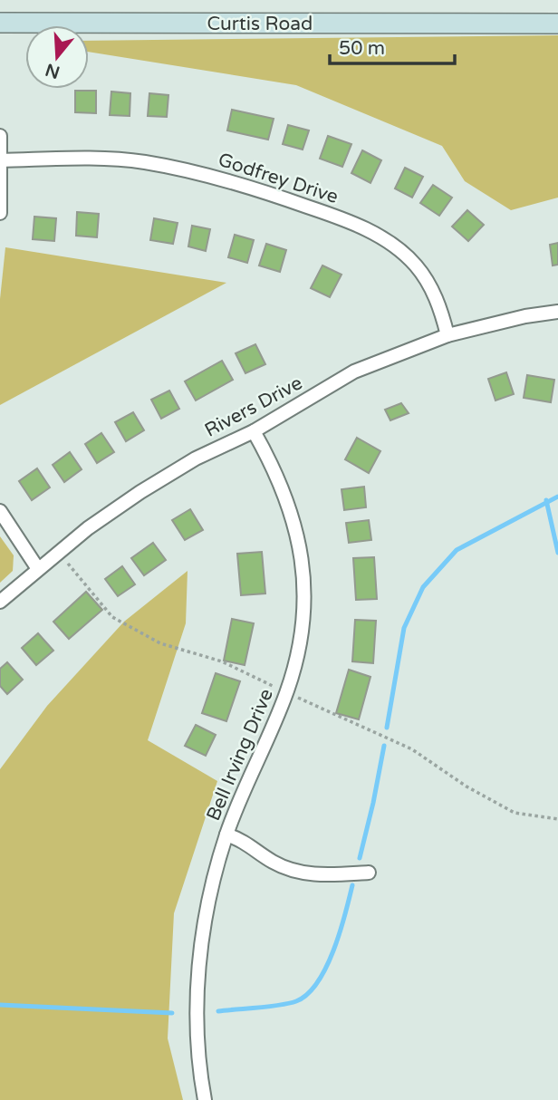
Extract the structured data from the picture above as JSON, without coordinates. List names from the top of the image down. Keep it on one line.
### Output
{"streets":{"main road":["Curtis Road"],"street":["Godfrey Drive","Rivers Drive","Bell Irving Drive"]},"crossings":[["Godfrey Drive","Rivers Drive"],["Rivers Drive","Bell Irving Drive"]],"scale_bar":"50 m","north":"bottom"}
